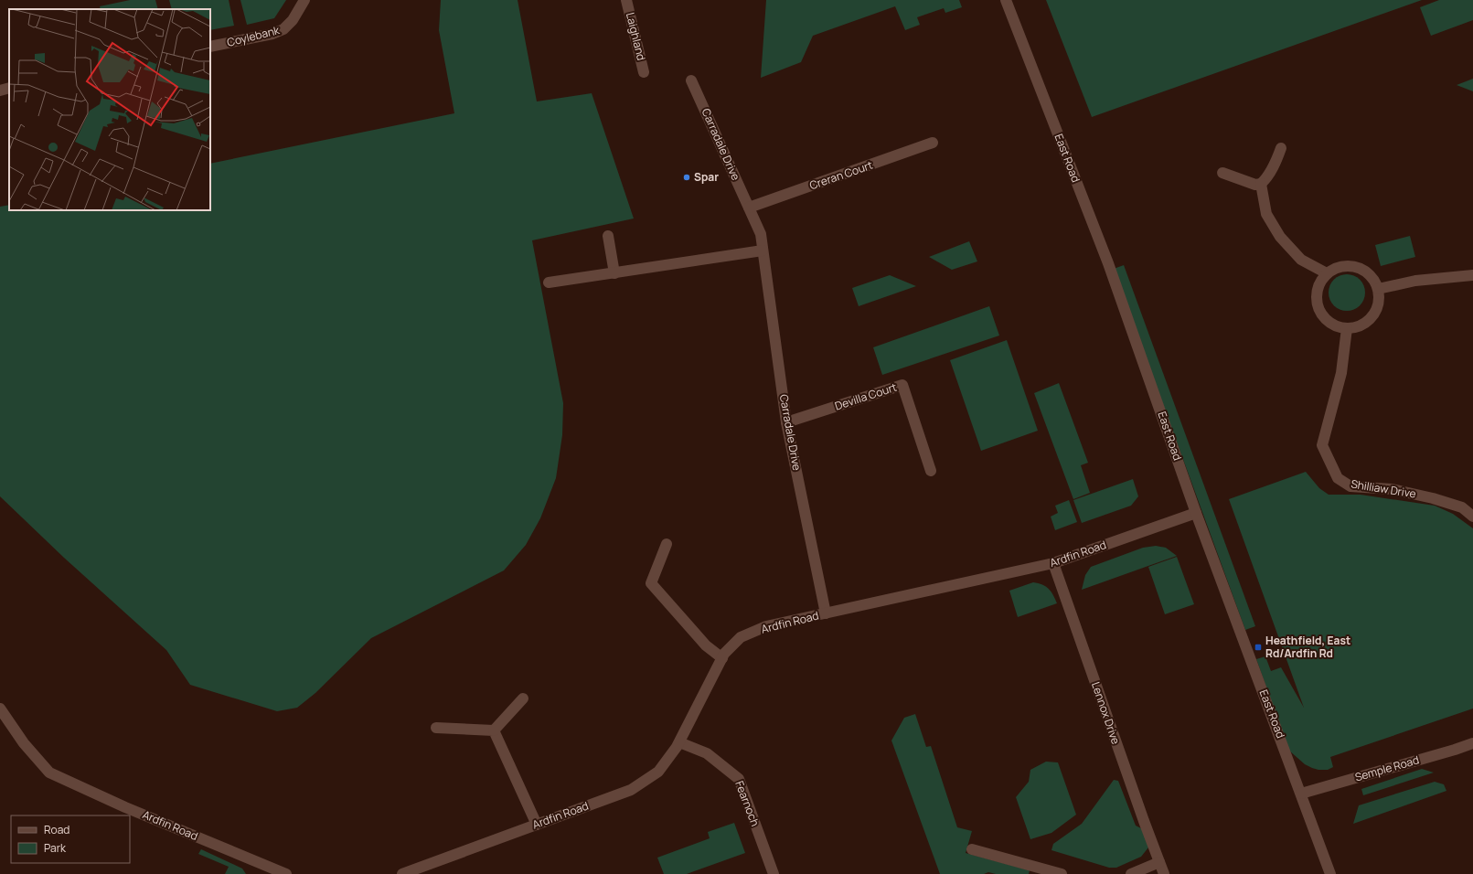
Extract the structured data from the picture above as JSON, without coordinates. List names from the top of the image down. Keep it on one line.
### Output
{"streets":{"street":["Coylebank","Laighland","Carradale Drive","East Road","Creran Court","Devilla Court","Shilliaw Drive","Ardfin Road","Lennox Drive","Semple Road","Fearnoch"]},"crossings":[["Carradale Drive","Creran Court"],["Carradale Drive","Devilla Court"],["Carradale Drive","Ardfin Road"],["East Road","Ardfin Road"],["East Road","Semple Road"],["Ardfin Road","Lennox Drive"],["Ardfin Road","Fearnoch"]],"places":{"other":["Spar"],"transit":["Heathfield, East Rd/Ardfin Rd"]},"legend":["Road","Park"]}
